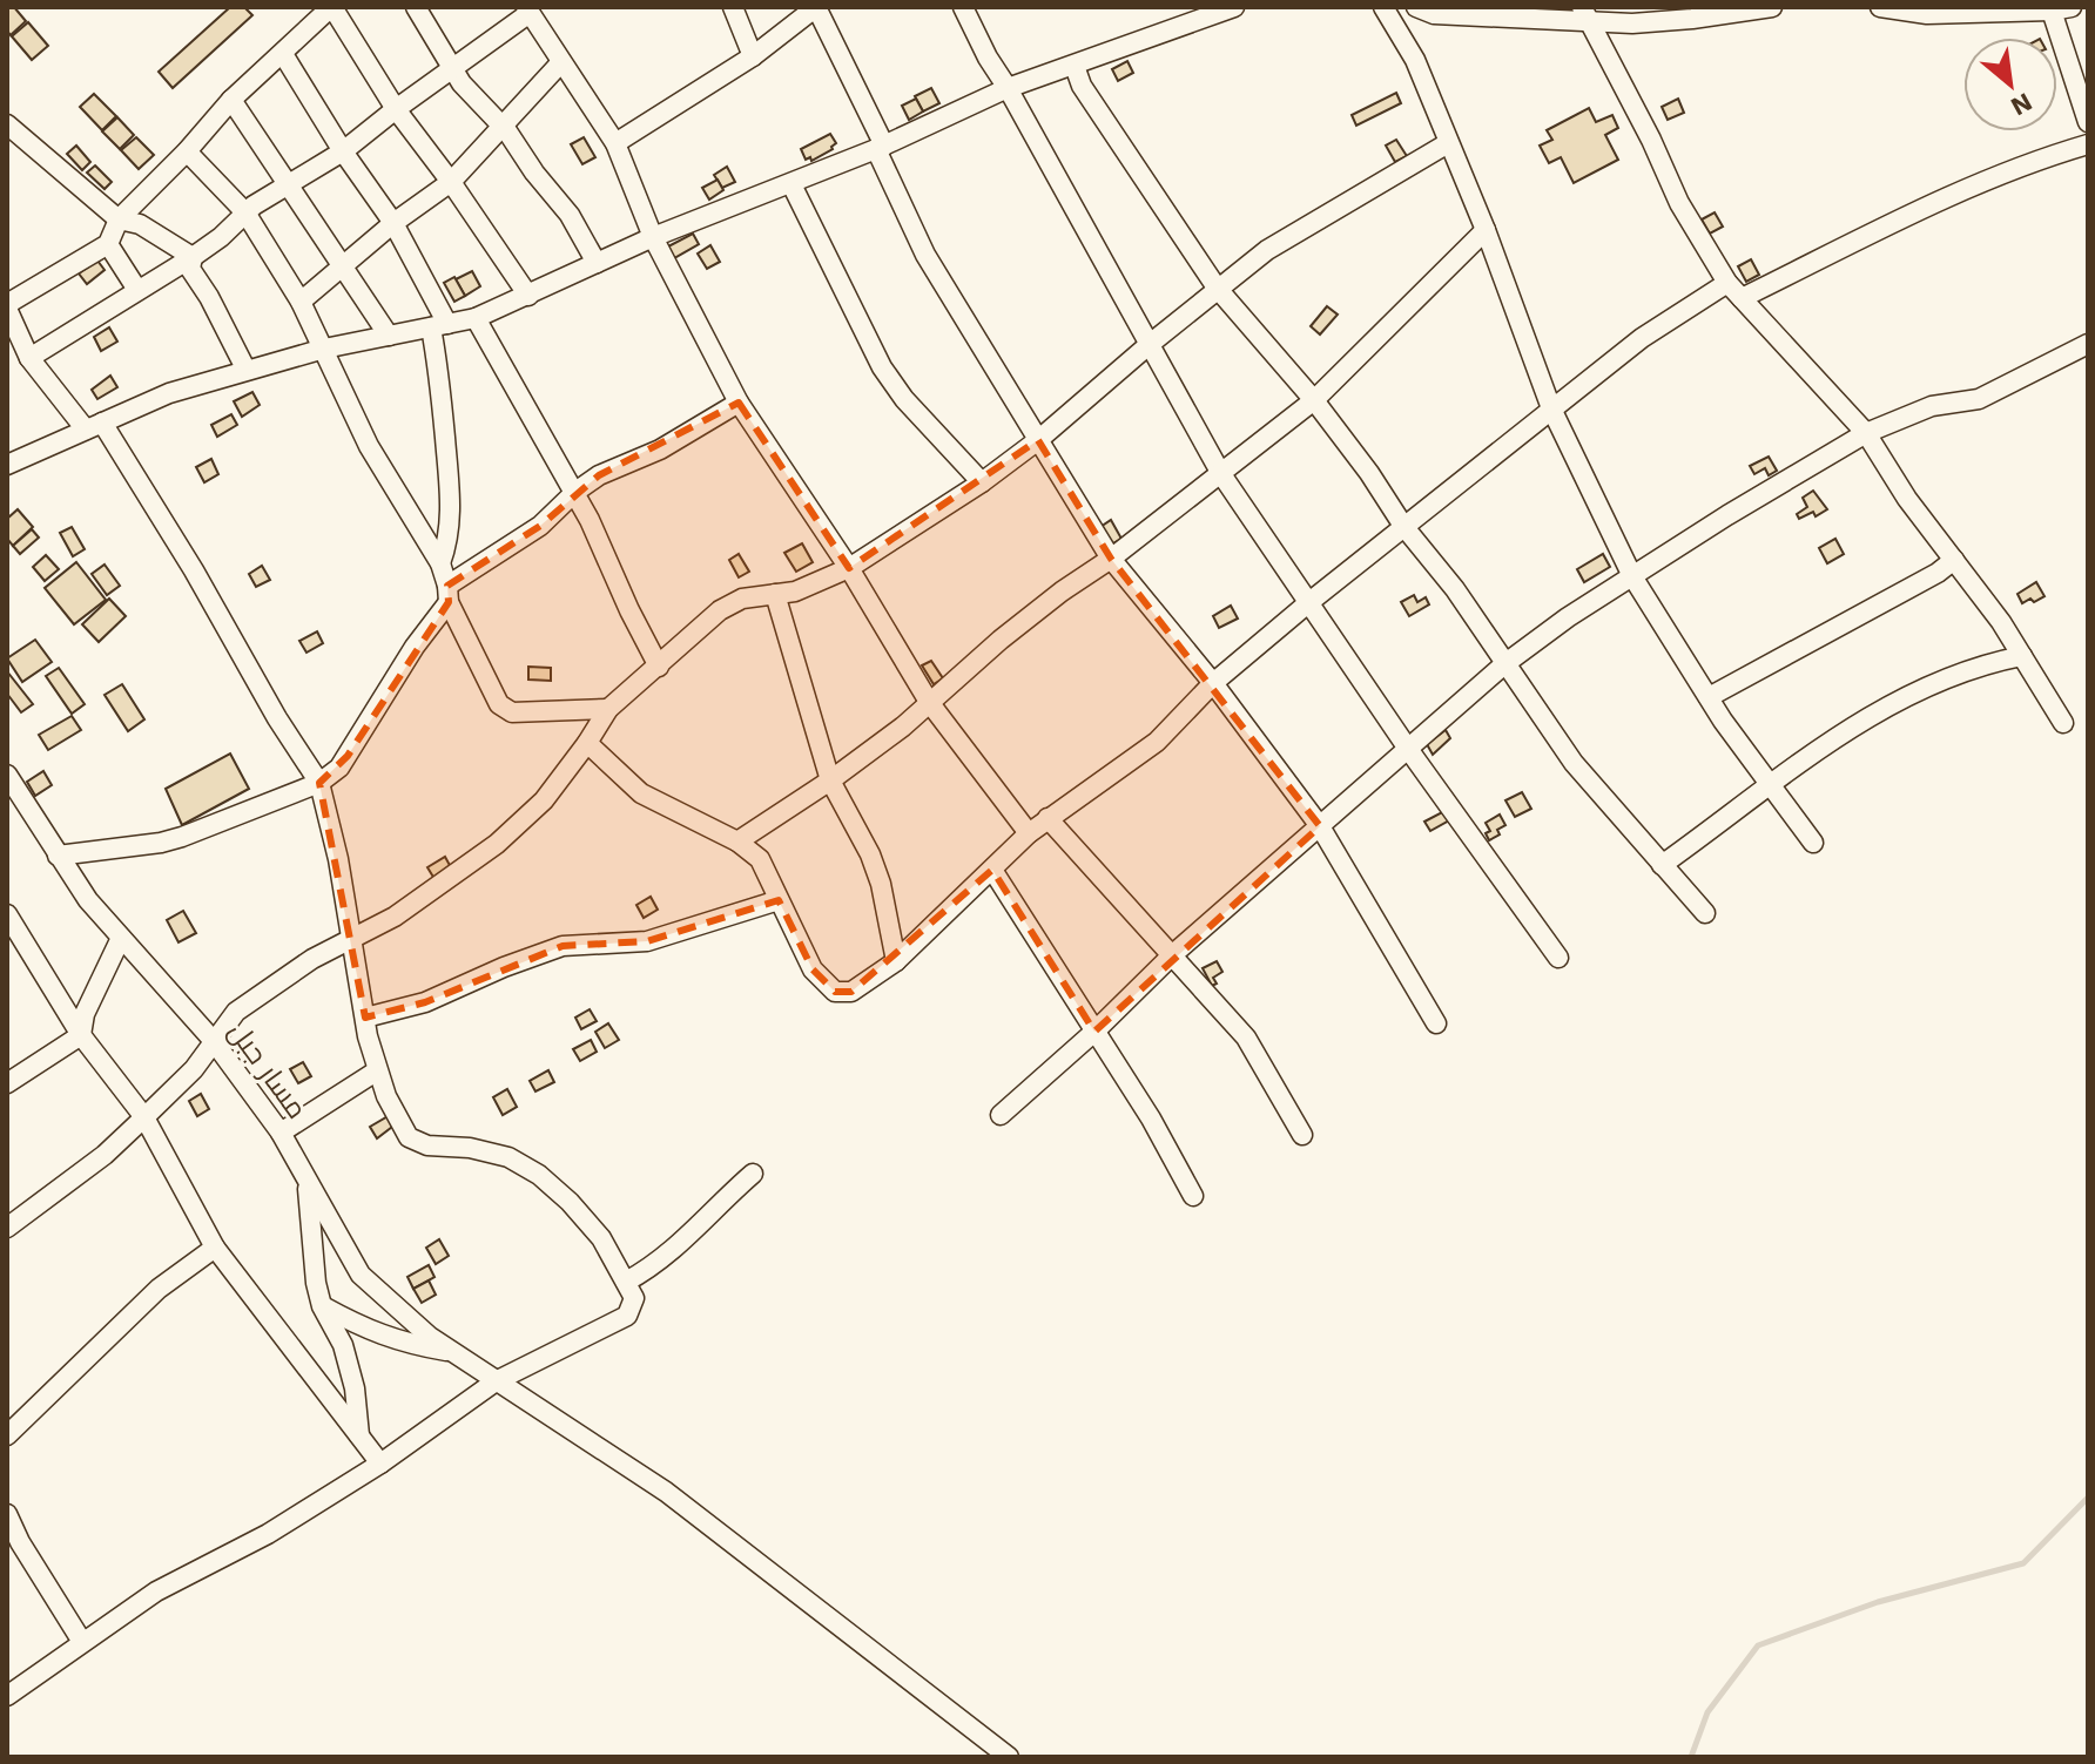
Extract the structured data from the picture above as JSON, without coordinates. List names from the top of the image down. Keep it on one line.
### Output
{"streets":{"street":["مسار جبل"]},"north":"bottom right"}
